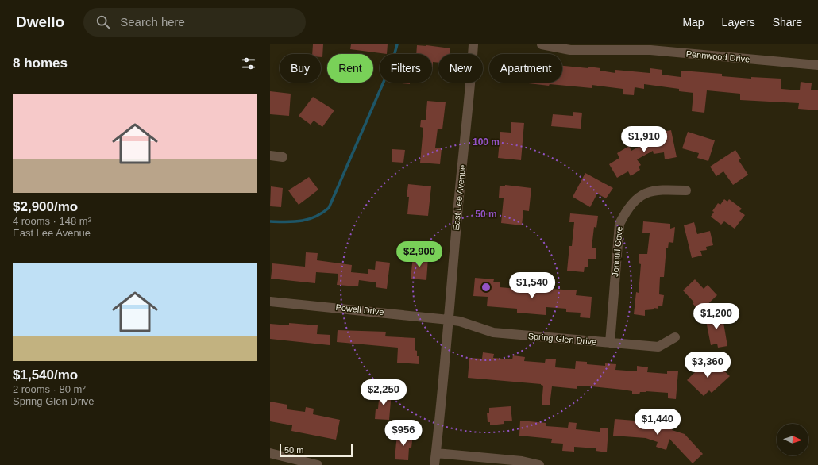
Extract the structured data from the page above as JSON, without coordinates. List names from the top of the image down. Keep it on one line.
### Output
{"streets":{"street":["Pennwood Drive","East Lee Avenue","Jonquil Cove","Powell Drive","Spring Glen Drive"]},"crossings":[["East Lee Avenue","Powell Drive"],["East Lee Avenue","Spring Glen Drive"],["Jonquil Cove","Spring Glen Drive"],["Powell Drive","Spring Glen Drive"]],"scale_bar":"50 m","north":"right","page":{"header":"Dwello","search":"Search here","nav":["Map","Layers","Share"],"heading":"8 homes","chip":["Buy","Rent","Filters","New","Apartment"],"list":[{"name":"$2,900/mo","note":"4 rooms · 148 m² · East Lee Avenue"},{"name":"$1,540/mo","note":"2 rooms · 80 m² · Spring Glen Drive"}],"price":["$1,910","$2,900","$1,540","$1,200","$3,360","$2,250","$1,440","$956"],"scale":"50 m"},"rings":["100 m","50 m"]}
